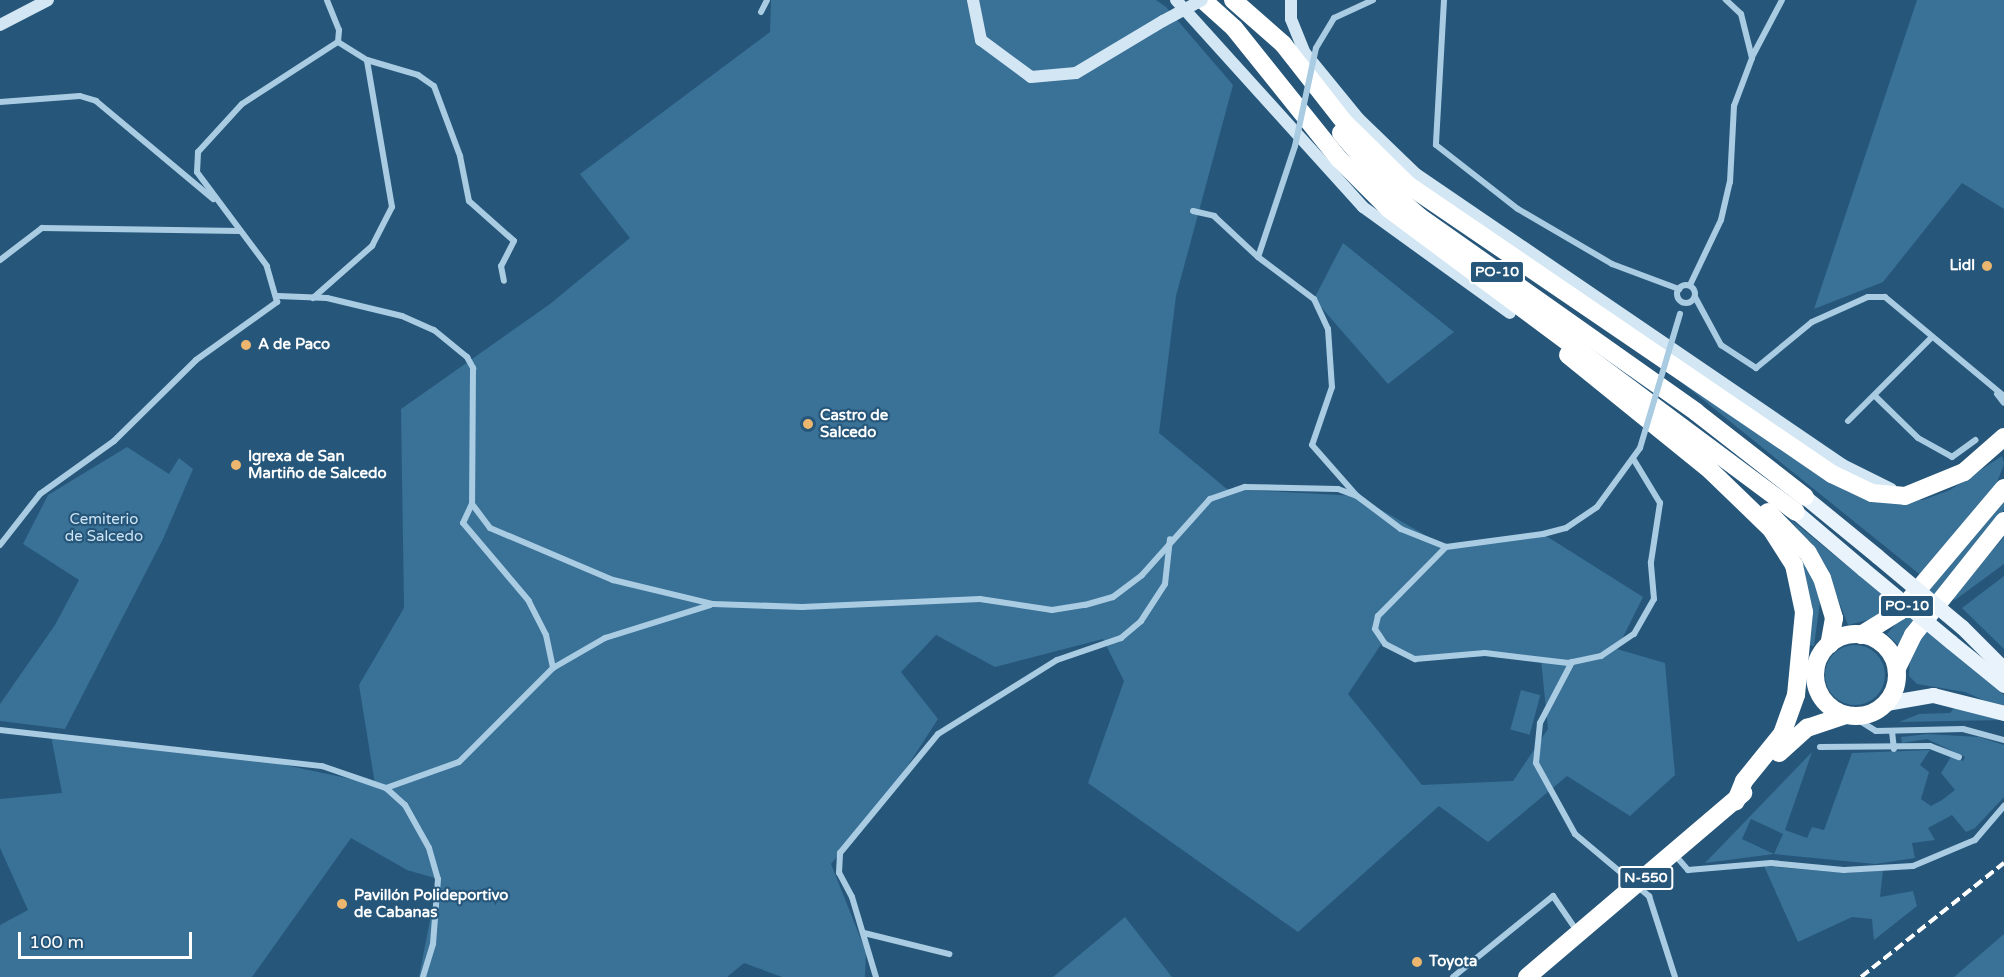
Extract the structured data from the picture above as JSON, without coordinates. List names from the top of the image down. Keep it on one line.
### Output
{"streets":{"highway":["PO-10","N-550"]},"parks":["Cemiterio de Salcedo"],"places":["Lidl","A de Paco","Castro de Salcedo","Igrexa de San Martiño de Salcedo","Pavillón Polideportivo de Cabanas","Toyota"],"scale_bar":"100 m"}
